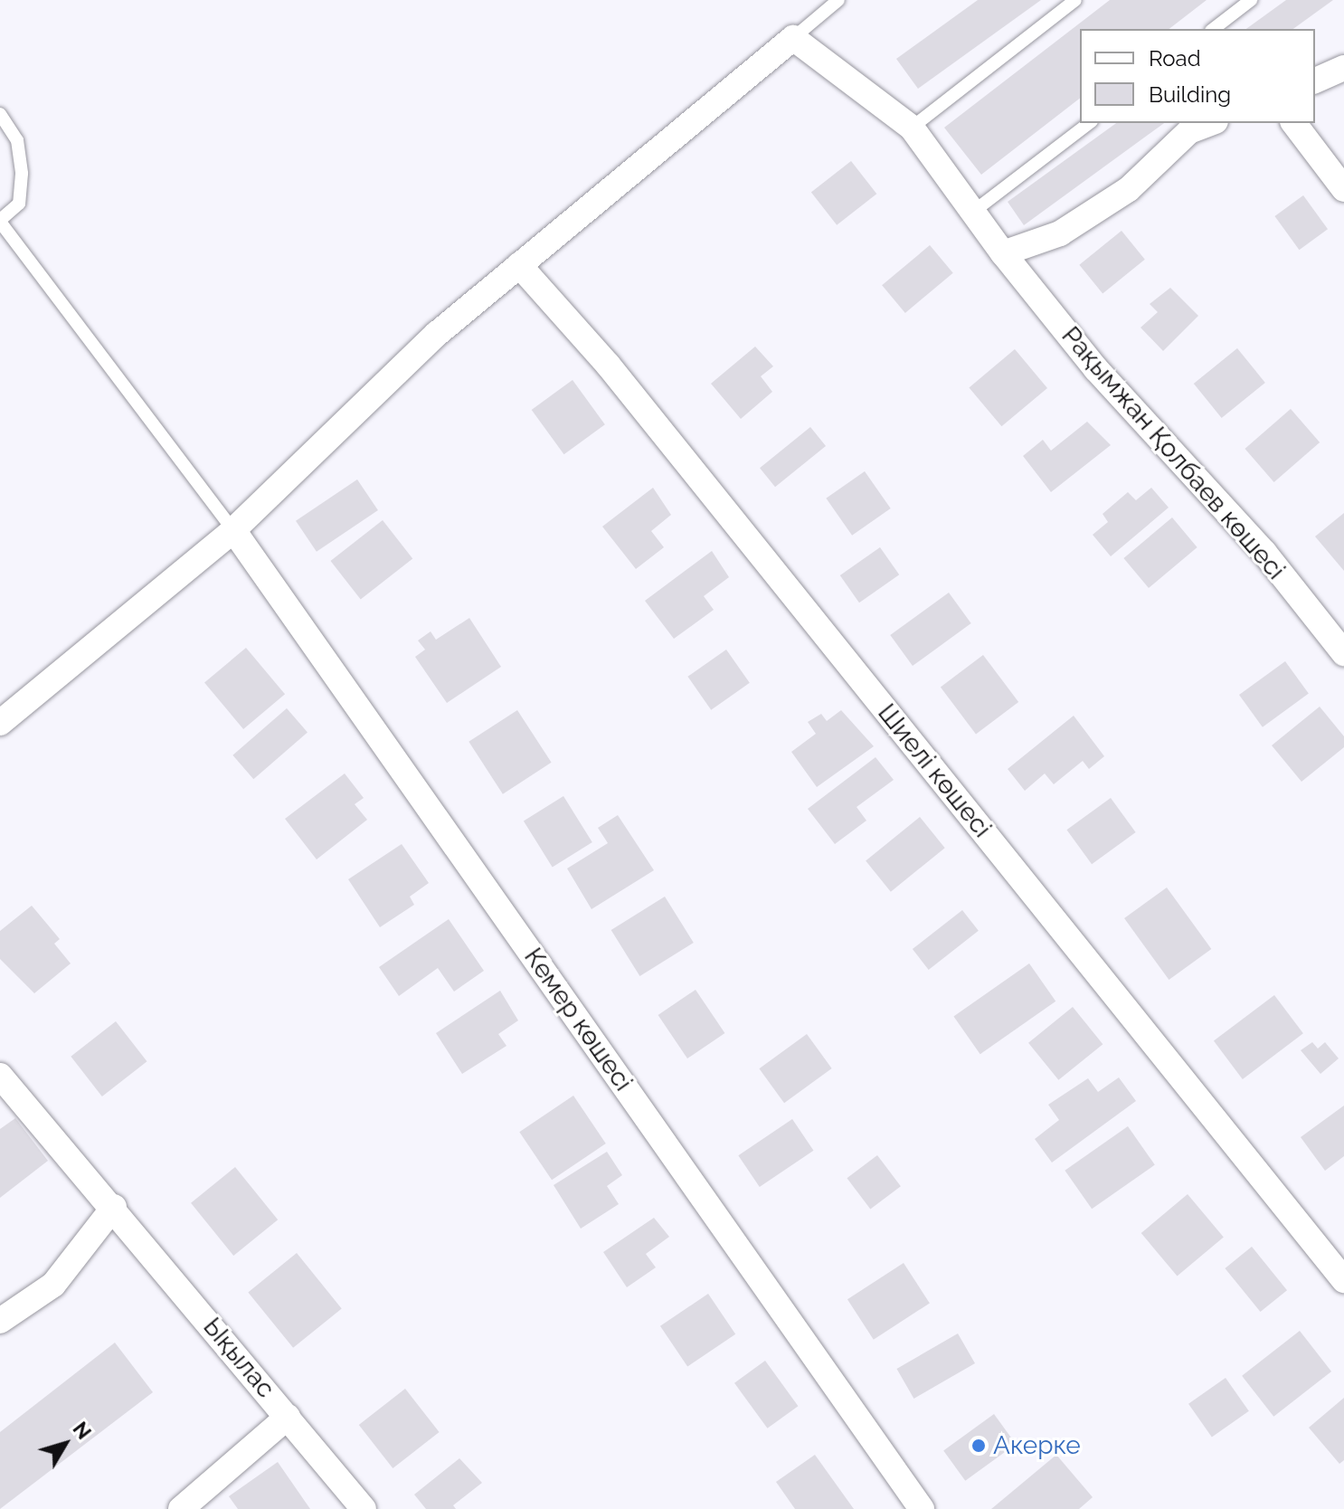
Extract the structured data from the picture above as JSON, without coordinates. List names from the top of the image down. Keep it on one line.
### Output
{"streets":{"street":["Рақымжан Қолбаев көшесі","Шиелі көшесі","Кемер көшесі","Ықылас"]},"places":["Акерке"],"legend":["Road","Building"],"north":"top right"}
